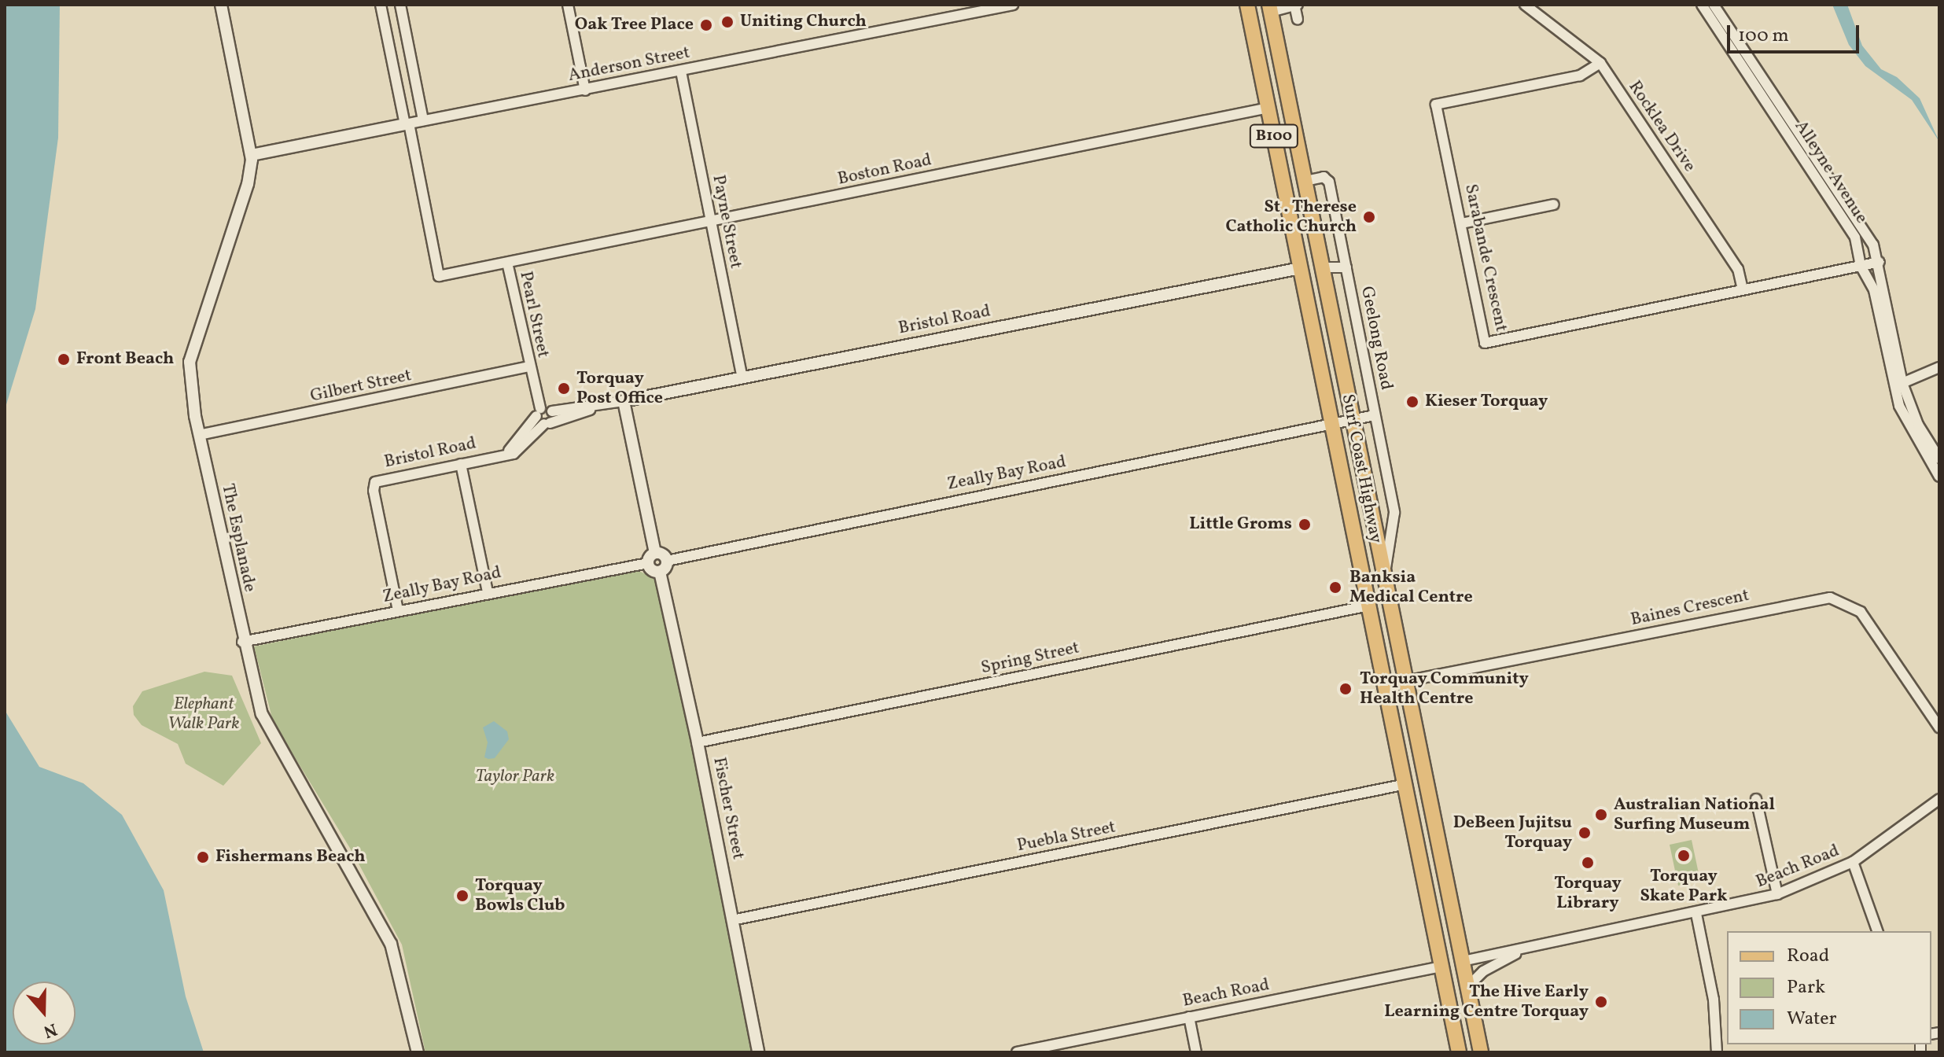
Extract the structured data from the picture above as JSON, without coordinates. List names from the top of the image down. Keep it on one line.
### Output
{"streets":{"main road":["B100","Surf Coast Highway"],"street":["Anderson Street","Rocklea Drive","Boston Road","Alleyne Avenue","Payne Street","Sarabande Crescent","Pearl Street","Bristol Road","Geelong Road","Gilbert Street","Zeally Bay Road","The Esplanade","Baines Crescent","Spring Street","Fischer Street","Puebla Street","Beach Road"]},"crossings":[["Anderson Street","Payne Street"],["Anderson Street","Pearl Street"],["Anderson Street","The Esplanade"],["Rocklea Drive","Sarabande Crescent"],["Boston Road","Payne Street"],["Boston Road","Pearl Street"],["Boston Road","Surf Coast Highway"],["Alleyne Avenue","Sarabande Crescent"],["Payne Street","Bristol Road"],["Pearl Street","Bristol Road"],["Pearl Street","Gilbert Street"],["Bristol Road","Surf Coast Highway"],["Bristol Road","Zeally Bay Road"],["Geelong Road","Surf Coast Highway"],["Geelong Road","Zeally Bay Road"],["Gilbert Street","The Esplanade"],["Surf Coast Highway","Zeally Bay Road"],["Surf Coast Highway","Baines Crescent"],["Surf Coast Highway","Spring Street"],["Surf Coast Highway","Puebla Street"],["Surf Coast Highway","Beach Road"],["Zeally Bay Road","The Esplanade"],["Spring Street","Fischer Street"],["Fischer Street","Puebla Street"]],"parks":["Elephant Walk Park","Taylor Park"],"places":["Uniting Church","Oak Tree Place","St . Therese Catholic Church","Front Beach","Torquay Post Office","Kieser Torquay","Little Groms","Banksia Medical Centre","Torquay Community Health Centre","Australian National Surfing Museum","DeBeen Jujitsu Torquay","Torquay Skate Park","Fishermans Beach","Torquay Library","Torquay Bowls Club","The Hive Early Learning Centre Torquay"],"legend":["Road","Park","Water"],"scale_bar":"100 m","north":"bottom"}
